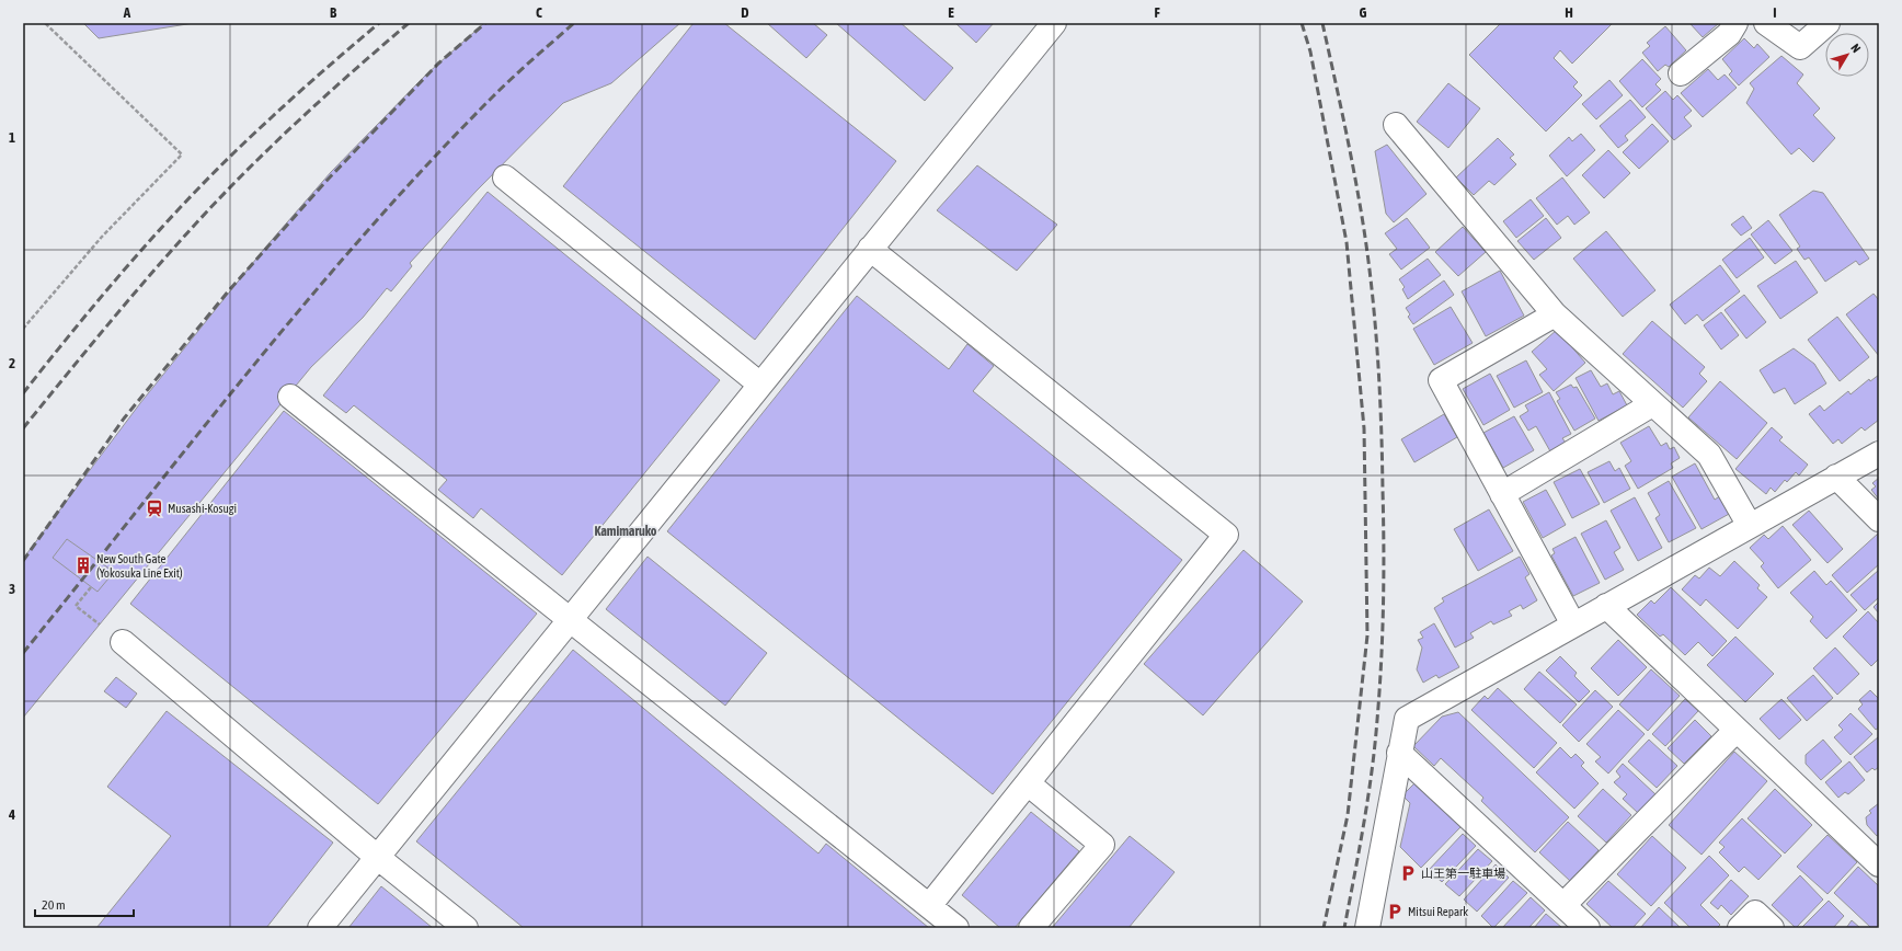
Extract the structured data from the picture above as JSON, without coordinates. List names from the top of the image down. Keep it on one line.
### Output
{"districts":["Kamimaruko"],"places":{"station":["Musashi-Kosugi"],"building":["New South Gate (Yokosuka Line Exit)"],"parking":["山王第一駐車場","Mitsui Repark"]},"scale_bar":"20 m","north":"top right","grid":{"columns":["A","B","C","D","E","F","G","H","I"],"rows":["1","2","3","4"]}}
